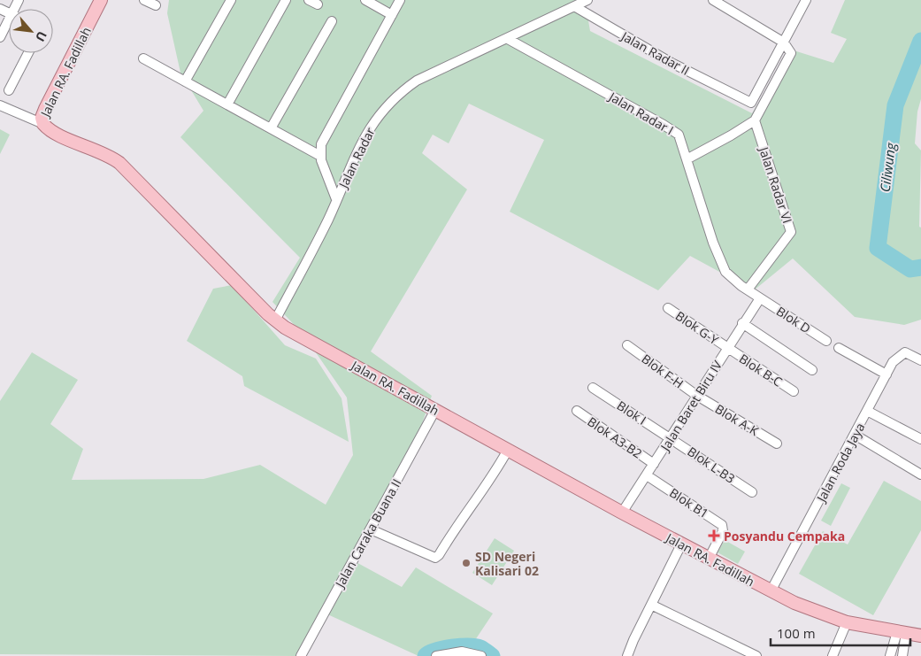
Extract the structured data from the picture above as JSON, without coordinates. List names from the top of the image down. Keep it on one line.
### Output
{"streets":{"main road":["Jalan RA. Fadillah"],"street":["Jalan Radar II","Jalan Radar I","Jalan Radar","Jalan Radar VI","Blok D","Blok G-Y","Blok B-C","Blok F-H","Jalan Baret Biru IV","Blok I","Blok A-K","Blok A3-B2","Jalan Roda Jaya","Blok L-B3","Blok B1","Jalan Caraka Buana II"]},"crossings":[["Jalan Radar II","Jalan Radar"],["Jalan RA. Fadillah","Jalan Radar"],["Jalan RA. Fadillah","Jalan Baret Biru IV"],["Jalan RA. Fadillah","Jalan Roda Jaya"],["Jalan RA. Fadillah","Blok B1"],["Jalan RA. Fadillah","Jalan Caraka Buana II"],["Jalan Radar I","Jalan Radar"],["Jalan Radar I","Jalan Radar VI"],["Jalan Radar I","Blok D"],["Jalan Radar I","Jalan Baret Biru IV"],["Blok D","Jalan Baret Biru IV"],["Blok G-Y","Blok B-C"],["Blok G-Y","Jalan Baret Biru IV"],["Blok B-C","Jalan Baret Biru IV"],["Blok F-H","Jalan Baret Biru IV"],["Blok F-H","Blok A-K"],["Jalan Baret Biru IV","Blok I"],["Jalan Baret Biru IV","Blok A-K"],["Jalan Baret Biru IV","Blok A3-B2"],["Jalan Baret Biru IV","Blok L-B3"],["Jalan Baret Biru IV","Blok B1"],["Blok I","Blok L-B3"]],"water":["Ciliwung"],"places":{"health":["Posyandu Cempaka"],"other":["SD Negeri Kalisari 02"]},"scale_bar":"100 m","north":"bottom right"}
